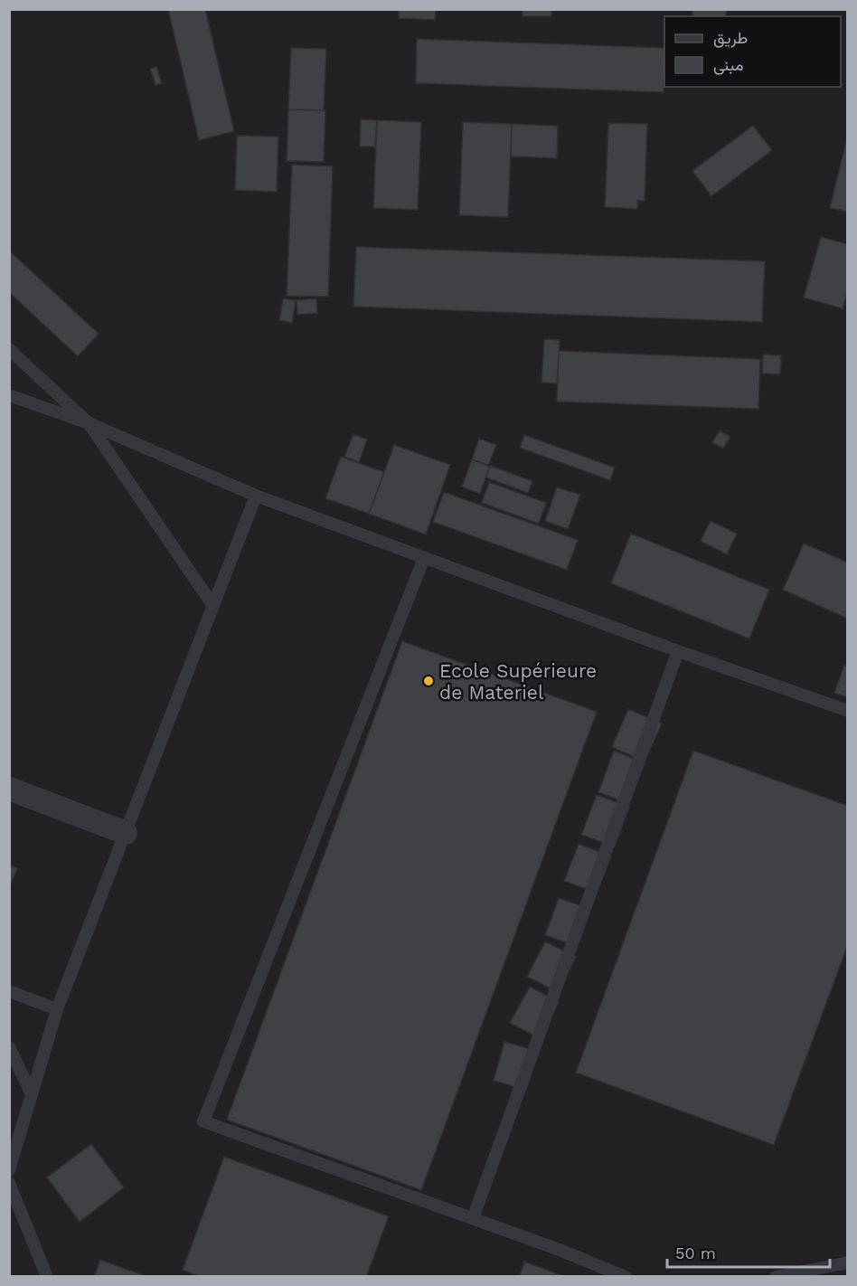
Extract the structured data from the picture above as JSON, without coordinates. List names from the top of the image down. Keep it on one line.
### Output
{"places":["Ecole Supérieure de Materiel"],"legend":["طريق","مبنى"],"scale_bar":"50 m"}
